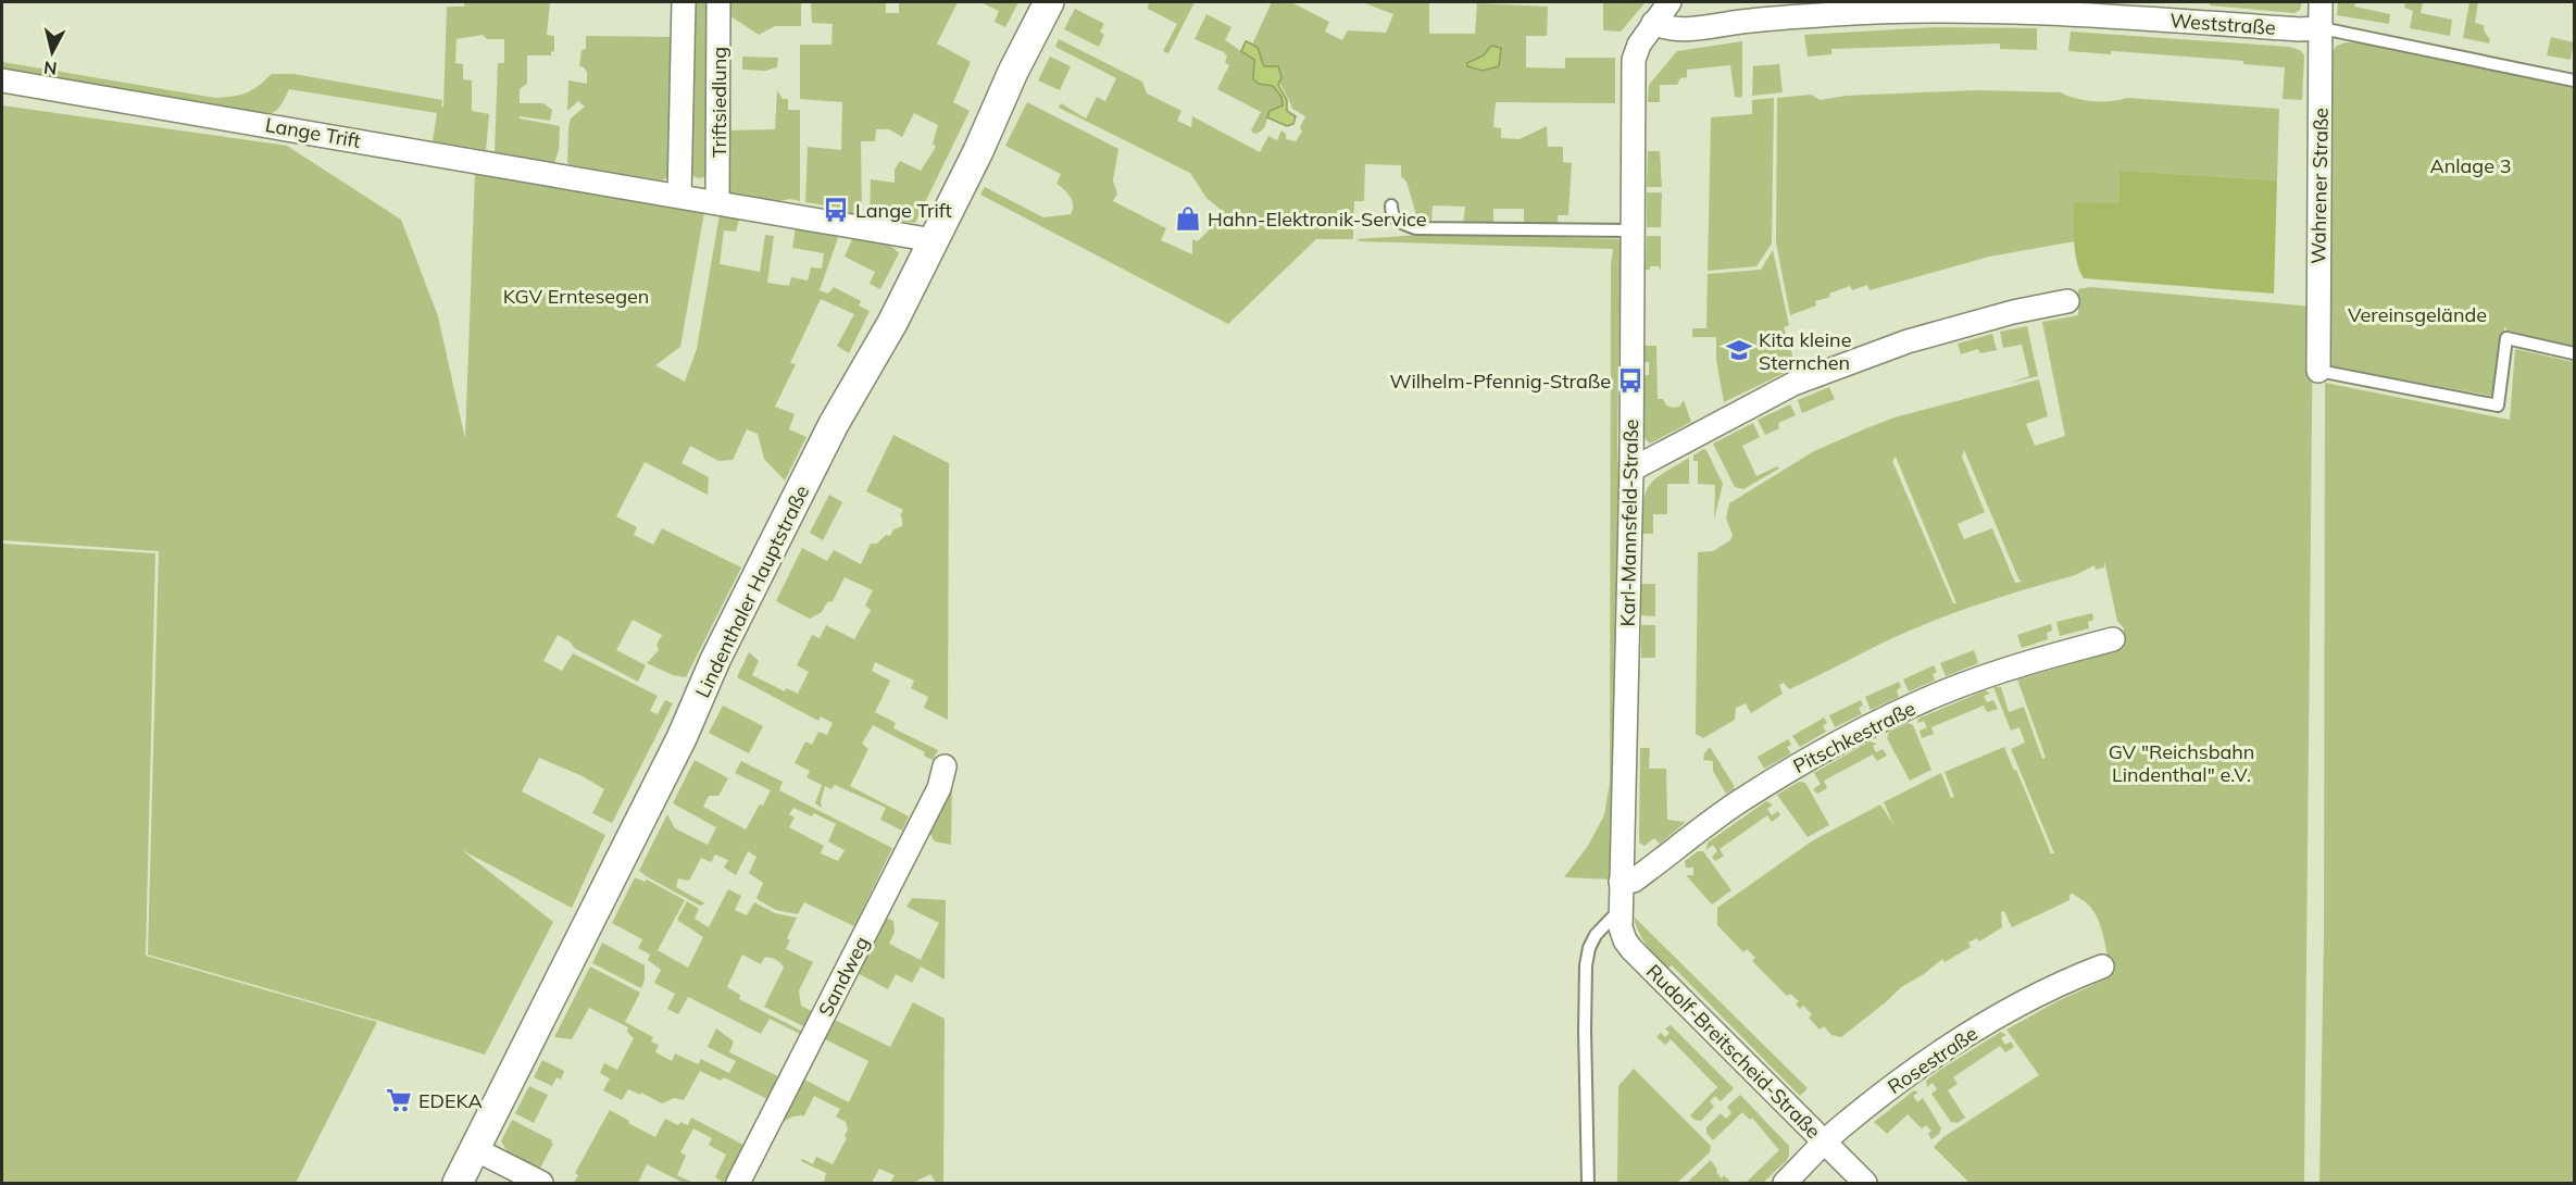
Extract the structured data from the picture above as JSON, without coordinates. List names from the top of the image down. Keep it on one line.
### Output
{"streets":{"street":["Weststraße","Triftsiedlung","Lange Trift","Wahrener Straße","Karl-Mannsfeld-Straße","Lindenthaler Hauptstraße","Pitschkestraße","Sandweg","Rudolf-Breitscheid-Straße","Rosestraße"]},"crossings":[["Weststraße","Wahrener Straße"],["Weststraße","Karl-Mannsfeld-Straße"],["Triftsiedlung","Lange Trift"],["Lange Trift","Lindenthaler Hauptstraße"],["Karl-Mannsfeld-Straße","Pitschkestraße"],["Karl-Mannsfeld-Straße","Rudolf-Breitscheid-Straße"],["Rudolf-Breitscheid-Straße","Rosestraße"]],"parks":["Anlage 3","KGV Erntesegen","Vereinsgelände","GV \"Reichsbahn Lindenthal\" e.V."],"places":{"bus stop":["Lange Trift","Wilhelm-Pfennig-Straße"],"shop":["Hahn-Elektronik-Service"],"school or university":["Kita kleine Sternchen"],"supermarket":["EDEKA"]},"north":"bottom"}
